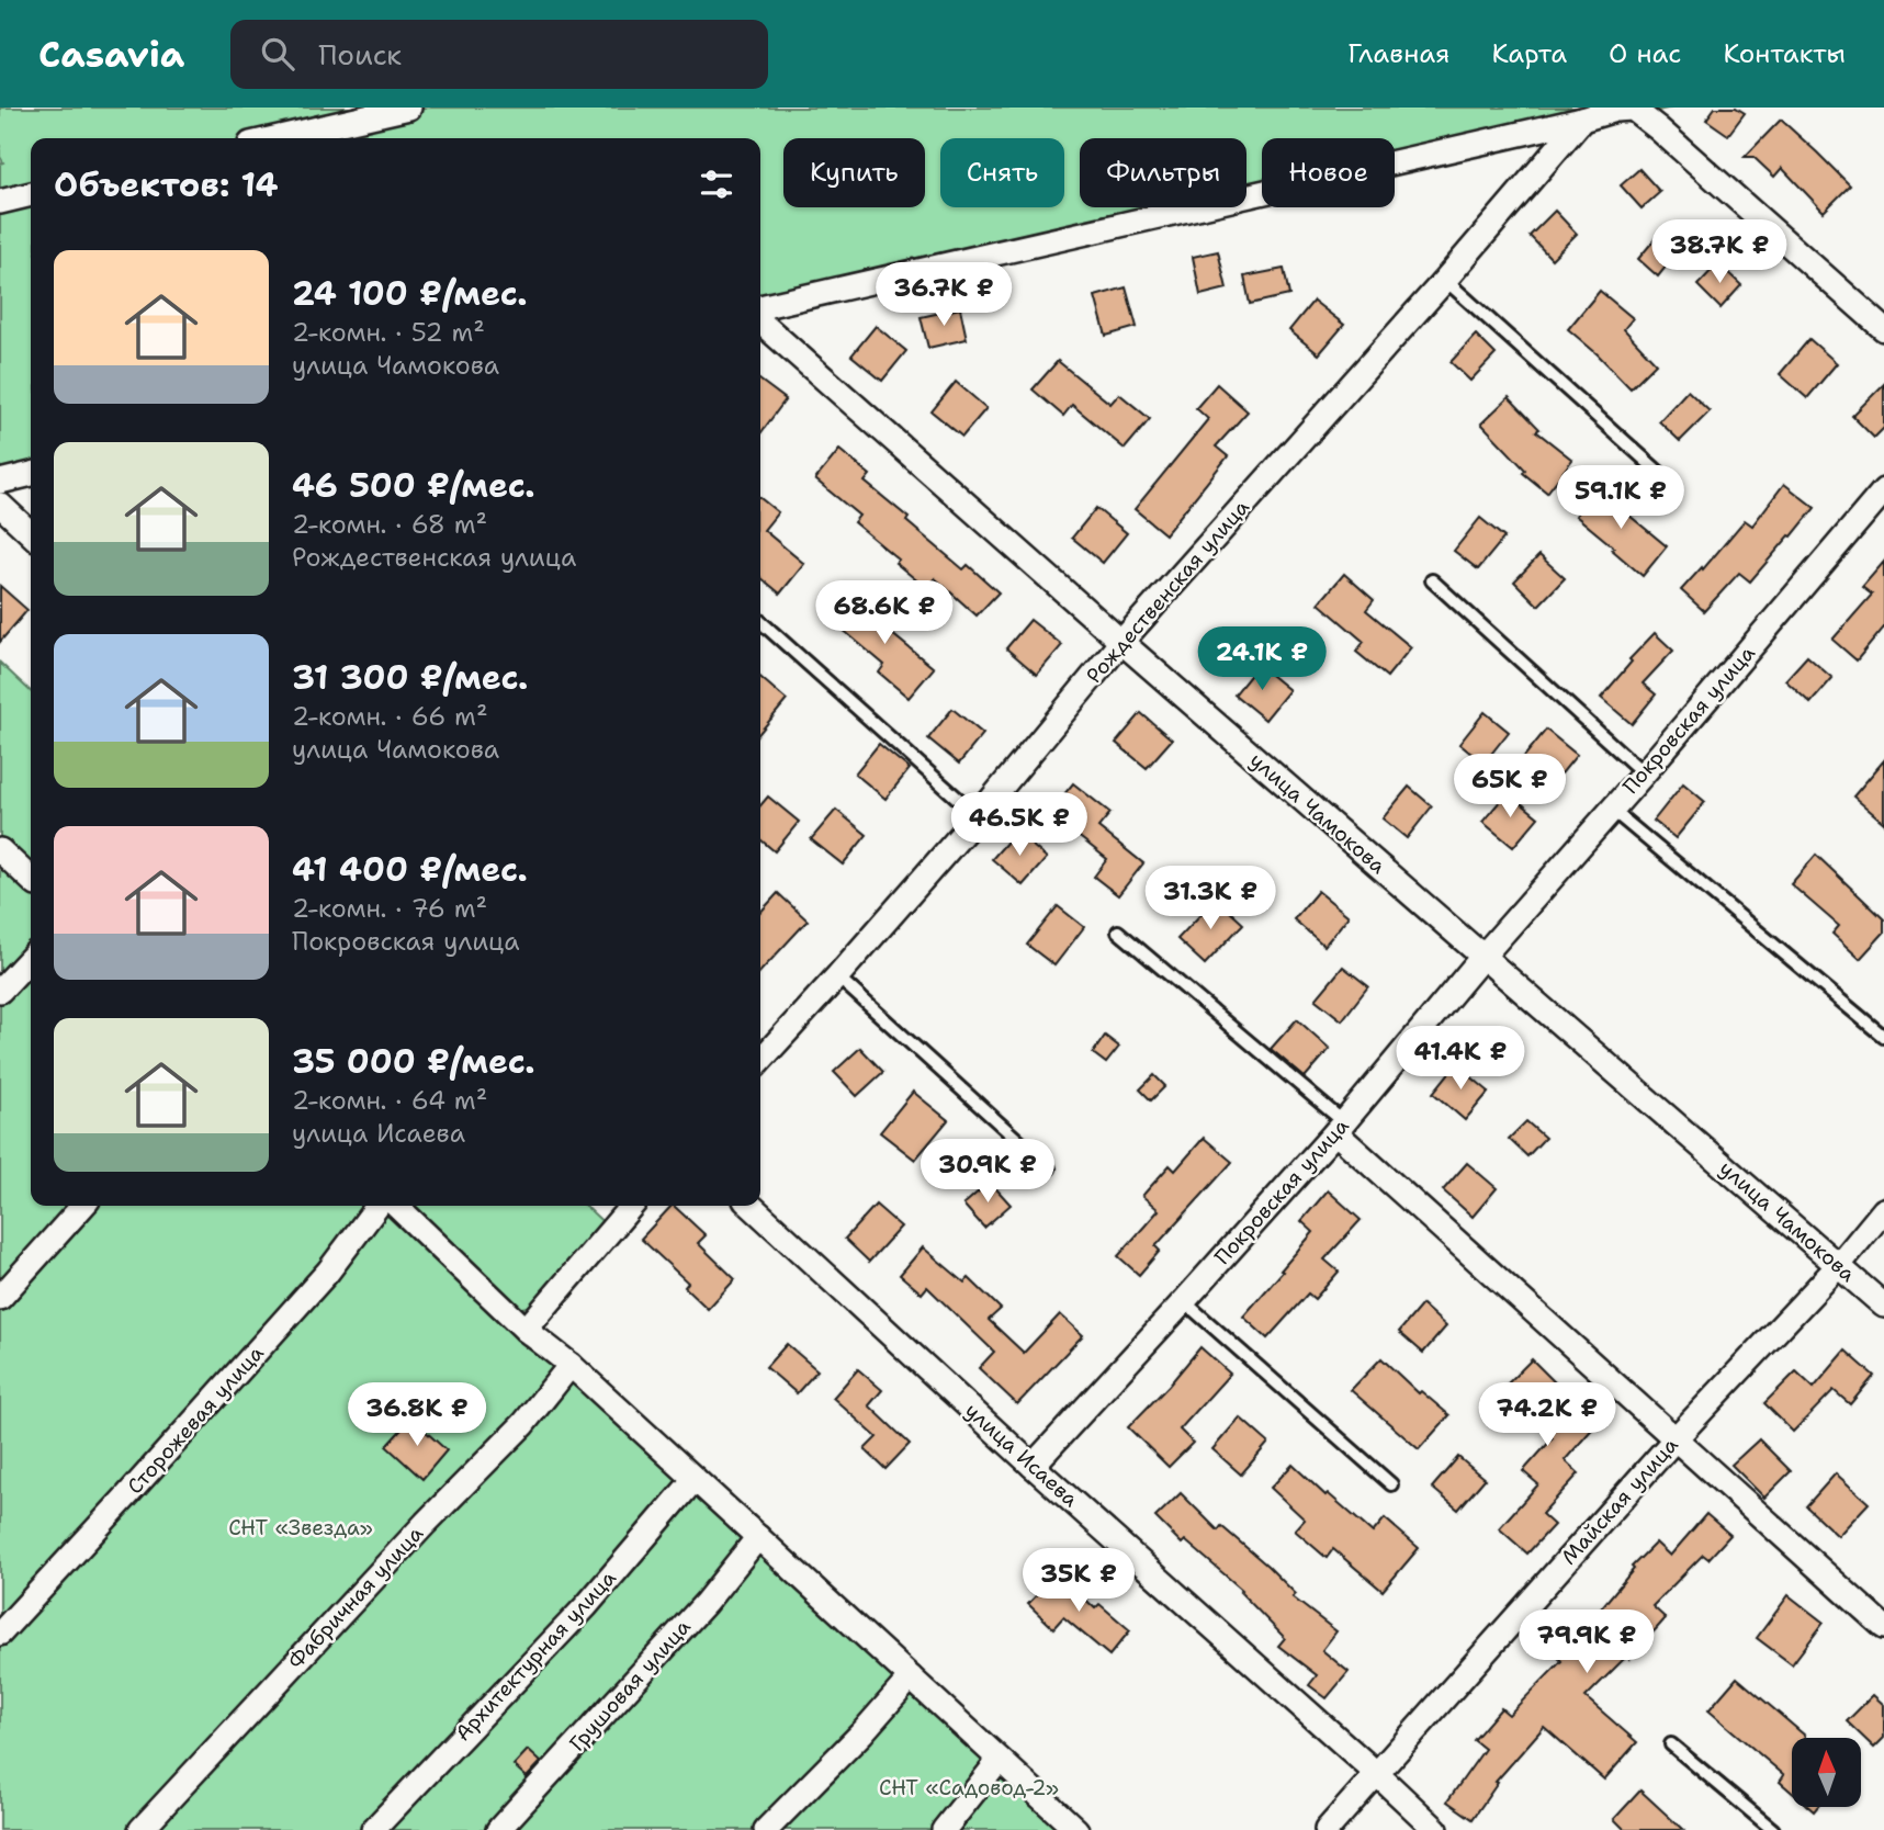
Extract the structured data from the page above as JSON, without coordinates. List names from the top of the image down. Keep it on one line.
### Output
{"streets":{"street":["Рождественская улица","Покровская улица","улица Чамокова","Сторожевая улица","улица Исаева","Майская улица","Фабричная улица","Архитектурная улица","Грушовая улица"]},"crossings":[["Рождественская улица","улица Чамокова"],["Покровская улица","улица Чамокова"],["Покровская улица","улица Исаева"],["улица Чамокова","Майская улица"],["улица Исаева","Майская улица"]],"parks":["СНТ «Звезда»","СНТ «Садовод-2»"],"north":"top","page":{"header":"Casavia","search":"Поиск","nav":["Главная","Карта","О нас","Контакты"],"chip":["Купить","Снять","Фильтры","Новое"],"heading":"Объектов: 14","price":["38.7K ₽","36.7K ₽","59.1K ₽","68.6K ₽","24.1K ₽","65K ₽","46.5K ₽","31.3K ₽","41.4K ₽","30.9K ₽","36.8K ₽","74.2K ₽","35K ₽","79.9K ₽"],"list":[{"name":"24 100 ₽/мес.","note":"2-комн. · 52 m² · улица Чамокова"},{"name":"46 500 ₽/мес.","note":"2-комн. · 68 m² · Рождественская улица"},{"name":"31 300 ₽/мес.","note":"2-комн. · 66 m² · улица Чамокова"},{"name":"41 400 ₽/мес.","note":"2-комн. · 76 m² · Покровская улица"},{"name":"35 000 ₽/мес.","note":"2-комн. · 64 m² · улица Исаева"}]}}
